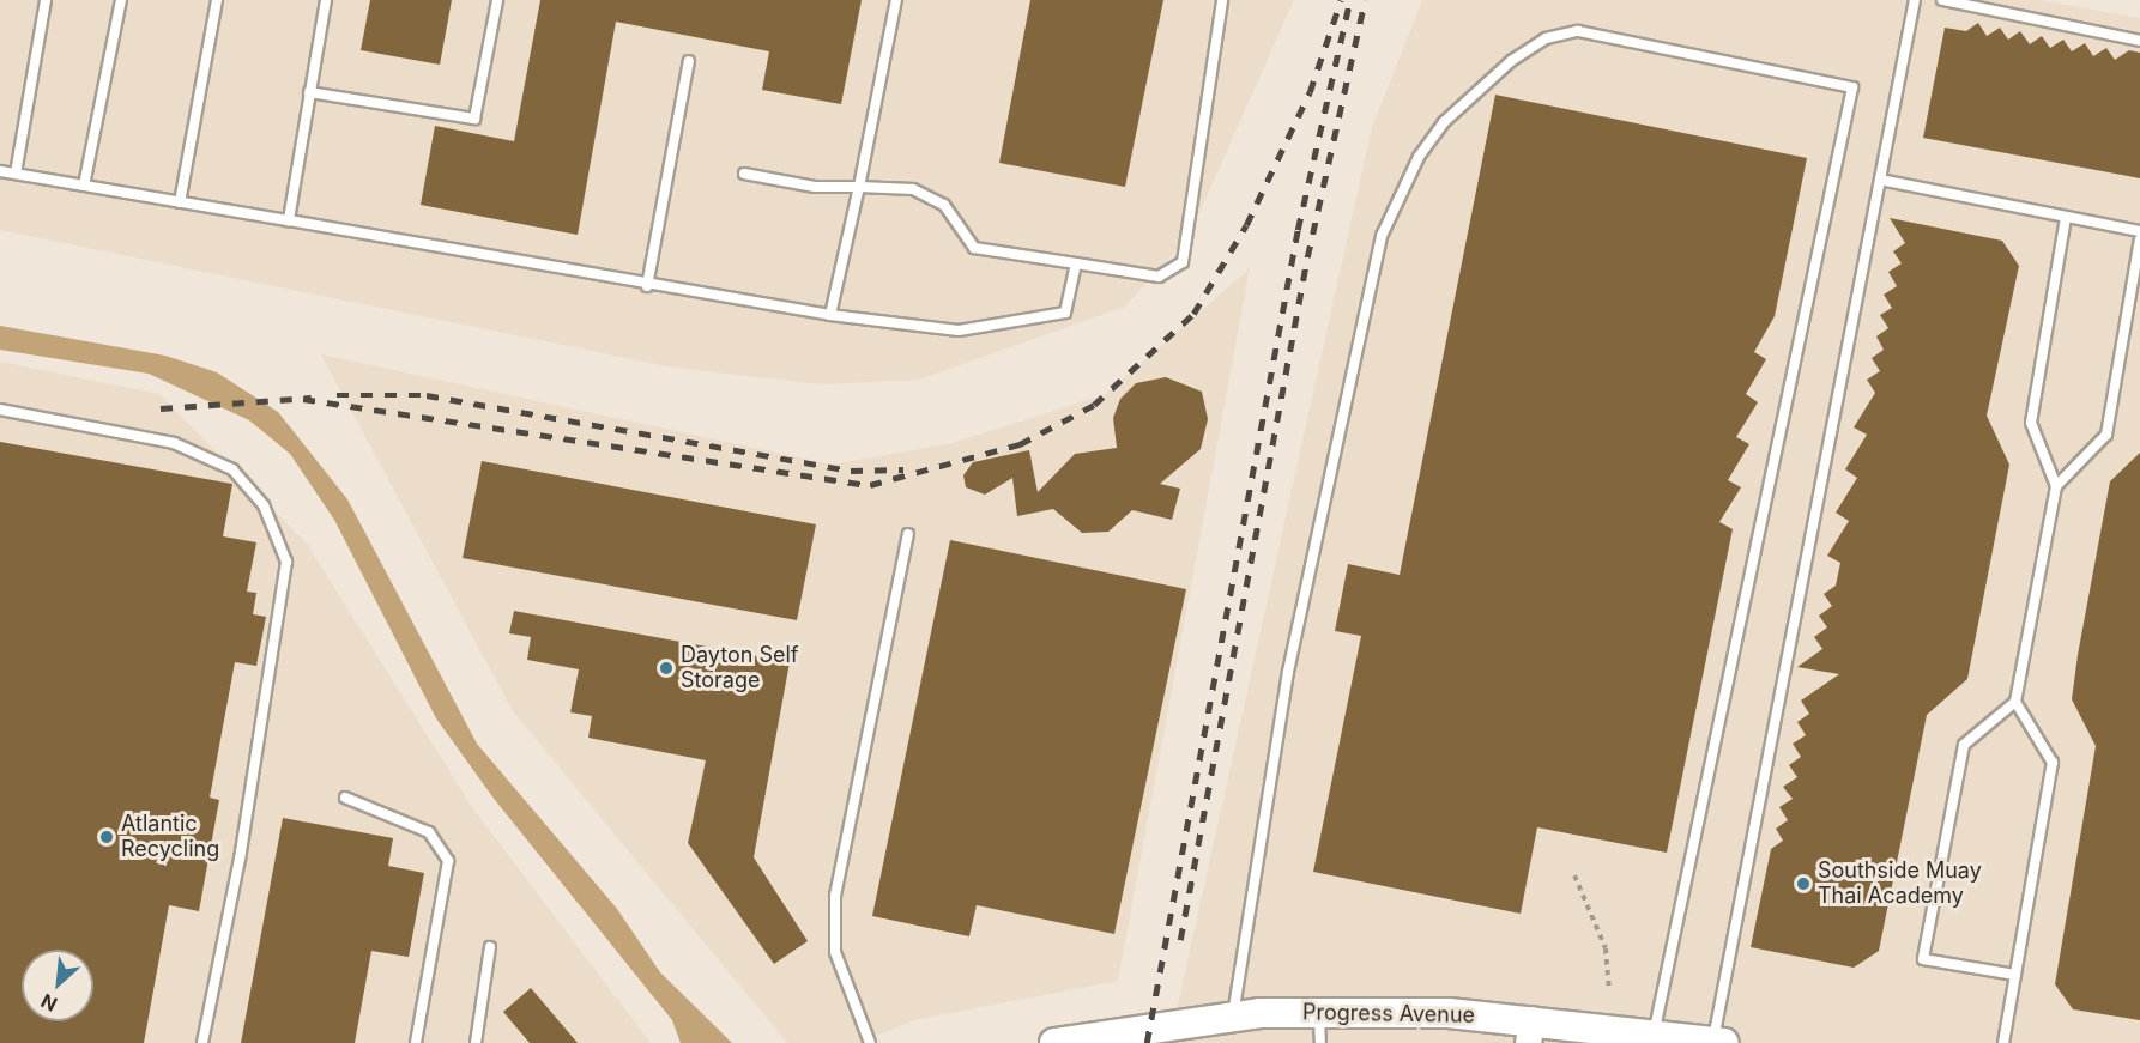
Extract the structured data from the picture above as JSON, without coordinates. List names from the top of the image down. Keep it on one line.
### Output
{"streets":{"main road":["Progress Avenue"]},"places":["Dayton Self Storage","Atlantic Recycling","Southside Muay Thai Academy"],"north":"bottom left"}
